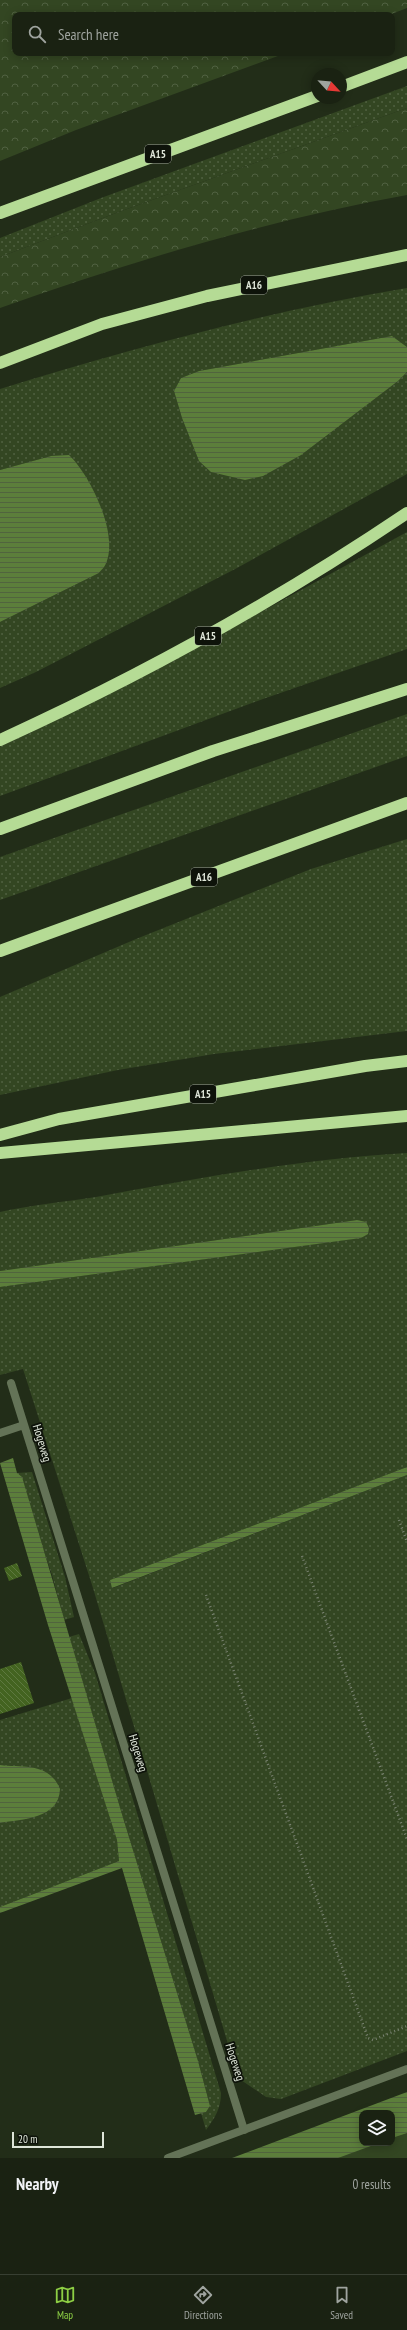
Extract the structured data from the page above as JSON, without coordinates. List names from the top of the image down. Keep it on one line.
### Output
{"streets":{"highway":["A15","A16"],"street":["Hogeweg"]},"scale_bar":"20 m","north":"bottom right","page":{"search":"Search here","scale":"20 m","heading":["Nearby","0 results"],"nav":["Map","Directions","Saved"]}}
